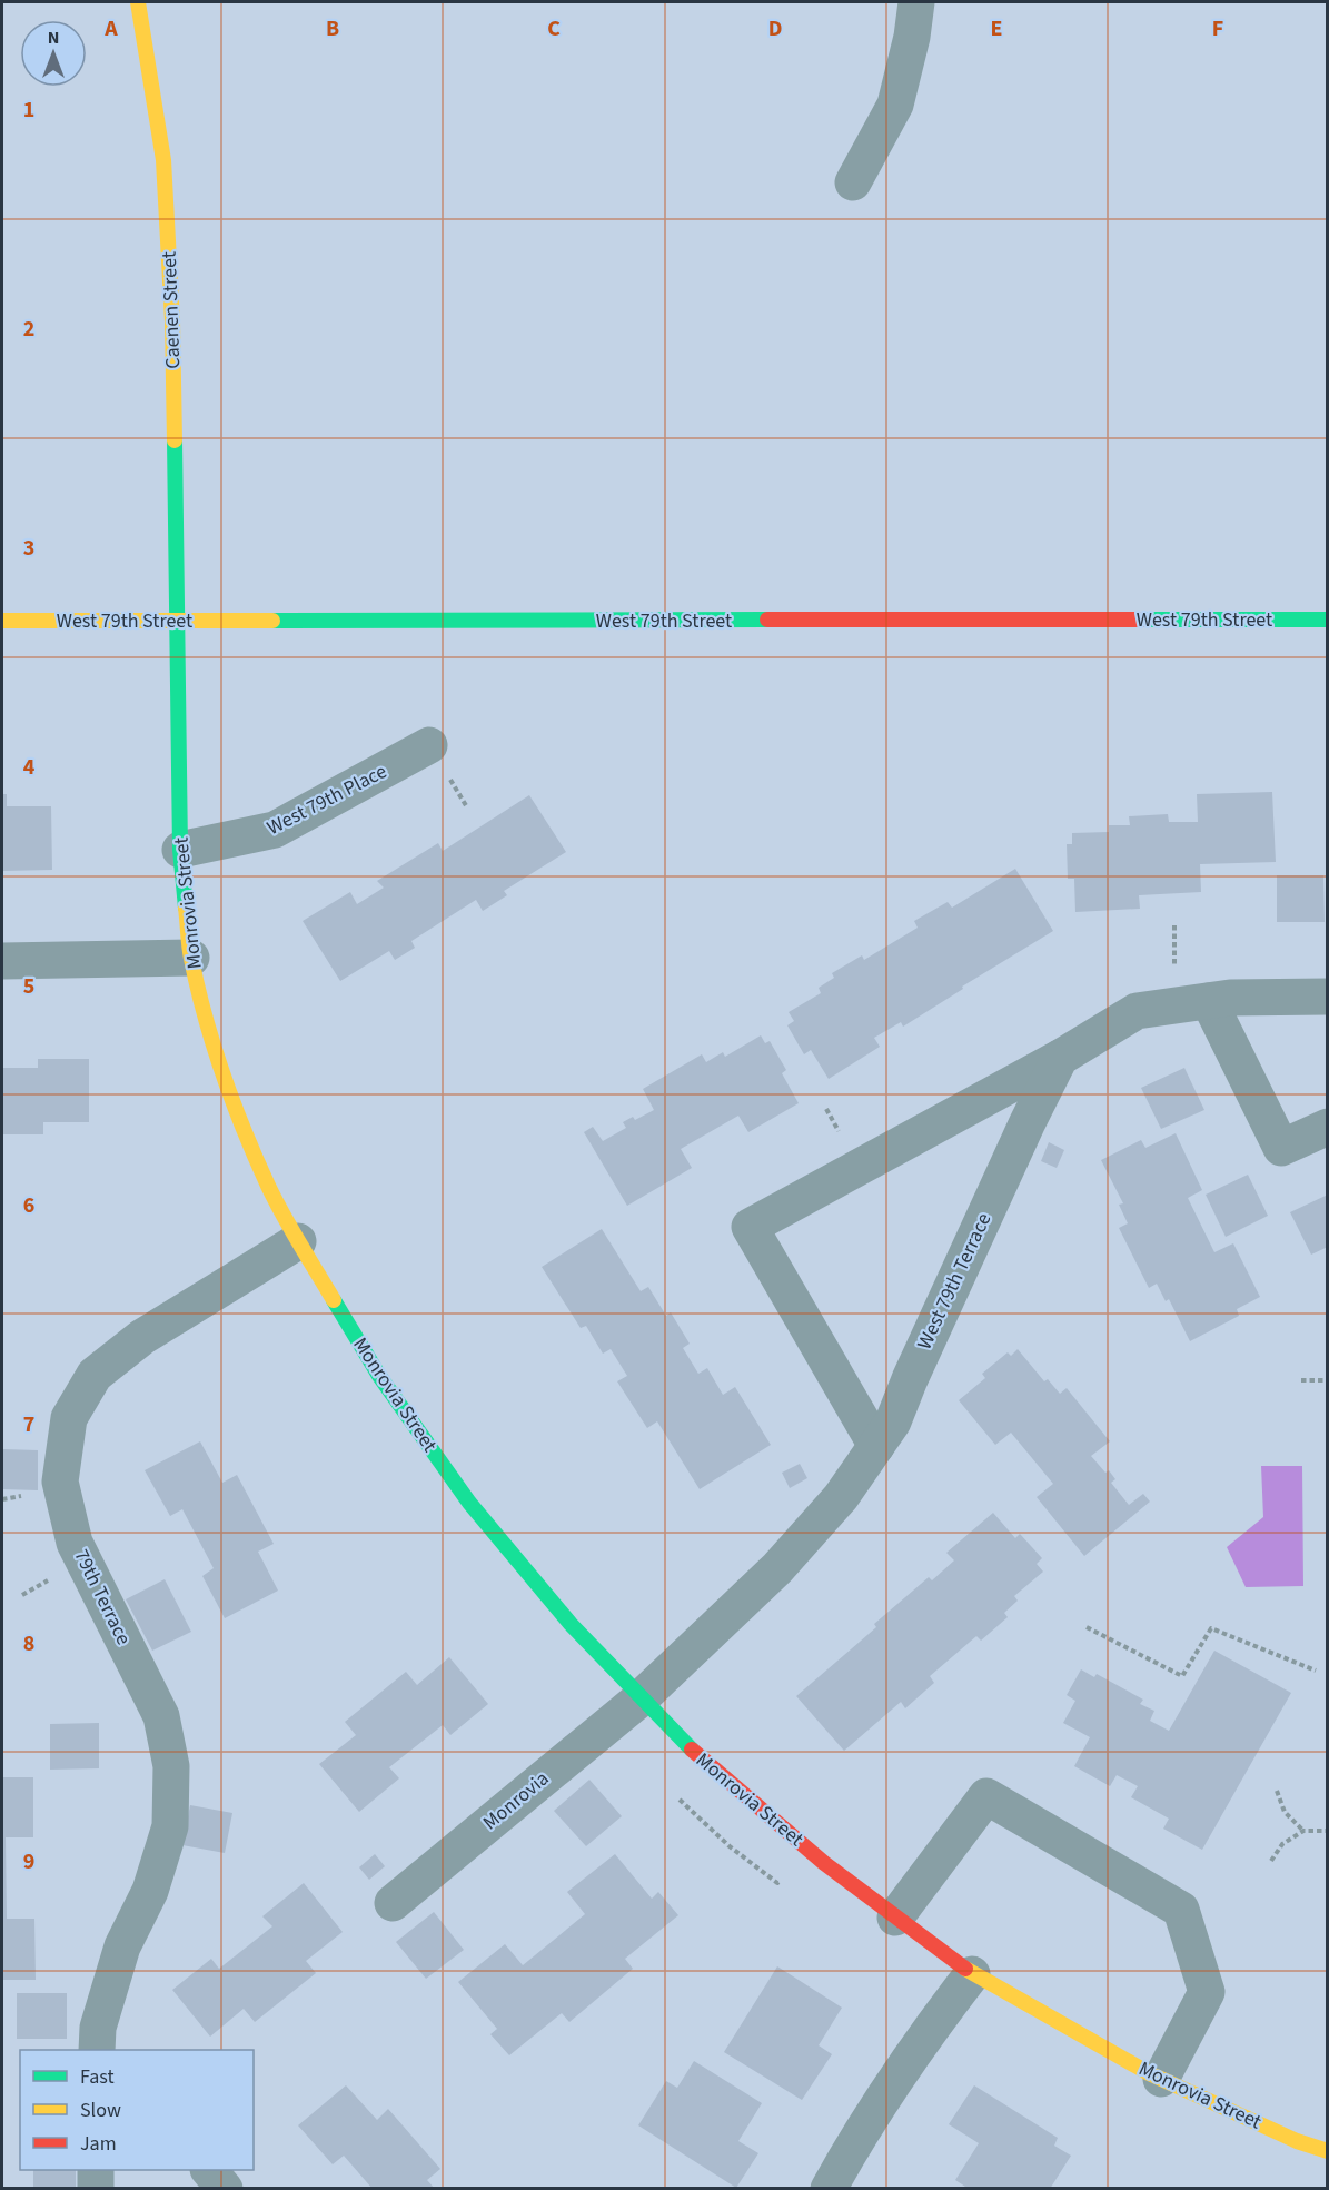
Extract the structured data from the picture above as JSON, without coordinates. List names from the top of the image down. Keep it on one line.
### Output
{"streets":{"street":["Caenen Street","West 79th Street","West 79th Place","Monrovia Street","West 79th Terrace","79th Terrace","Monrovia"]},"crossings":[["Caenen Street","West 79th Street"],["Caenen Street","Monrovia Street"],["West 79th Street","Monrovia Street"],["West 79th Place","Monrovia Street"],["Monrovia Street","West 79th Terrace"],["Monrovia Street","79th Terrace"],["Monrovia Street","Monrovia"],["West 79th Terrace","Monrovia"]],"legend":["Fast","Slow","Jam"],"north":"top","grid":{"columns":["A","B","C","D","E","F"],"rows":["1","2","3","4","5","6","7","8","9"]}}
